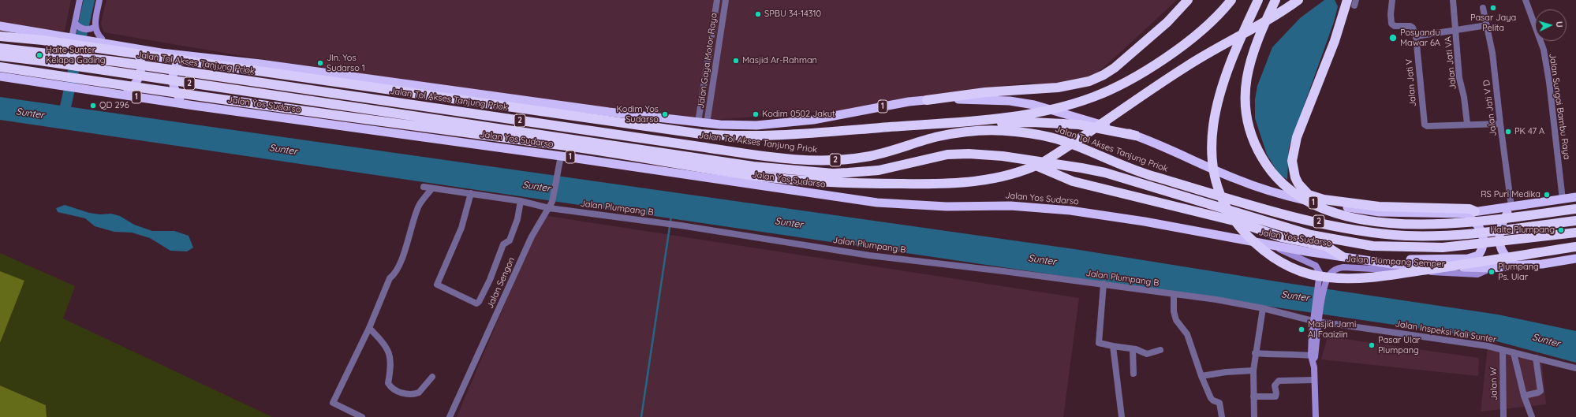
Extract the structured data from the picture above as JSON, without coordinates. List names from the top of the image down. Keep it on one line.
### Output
{"streets":{"highway":["Jalan Tol Akses Tanjung Priok","2","1","Jalan Yos Sudarso"],"main road":["Jalan Plumpang Semper"],"street":["Jalan Gaya Motor Raya","Jalan Jati VA","Jalan Jati V","Jalan Sungai Bambu Raya","Jalan Jati V D","Jalan Plumpang B","Jalan Sengon","Jalan Inspeksi Kali Sunter","Jalan W"]},"crossings":[["Jalan Gaya Motor Raya","1"],["Jalan Jati VA","Jalan Jati V"],["1","Jalan Sungai Bambu Raya"],["1","Jalan Jati V D"],["Jalan Yos Sudarso","Jalan Plumpang Semper"],["Jalan Yos Sudarso","Jalan Sengon"],["Jalan Plumpang B","Jalan Plumpang Semper"],["Jalan Plumpang B","Jalan Sengon"],["Jalan Plumpang B","Jalan Inspeksi Kali Sunter"],["Jalan Plumpang Semper","Jalan Inspeksi Kali Sunter"],["Jalan Inspeksi Kali Sunter","Jalan W"]],"water":["Sunter"],"places":["Pasar Jaya Pelita","SPBU 34-14310","Posyandu Mawar 6A","Halte Sunter Kelapa Gading","Masjid Ar-Rahman","Jln. Yos Sudarso 1","QD 296","Kodim Yos Sudarso","Kodim 0502 Jakut","PK 47 A","RS Puri Medika","Halte Plumpang","Plumpang Ps. Ular","Masjid Jami Al Faaiziin","Pasar Ular Plumpang"],"north":"right"}
